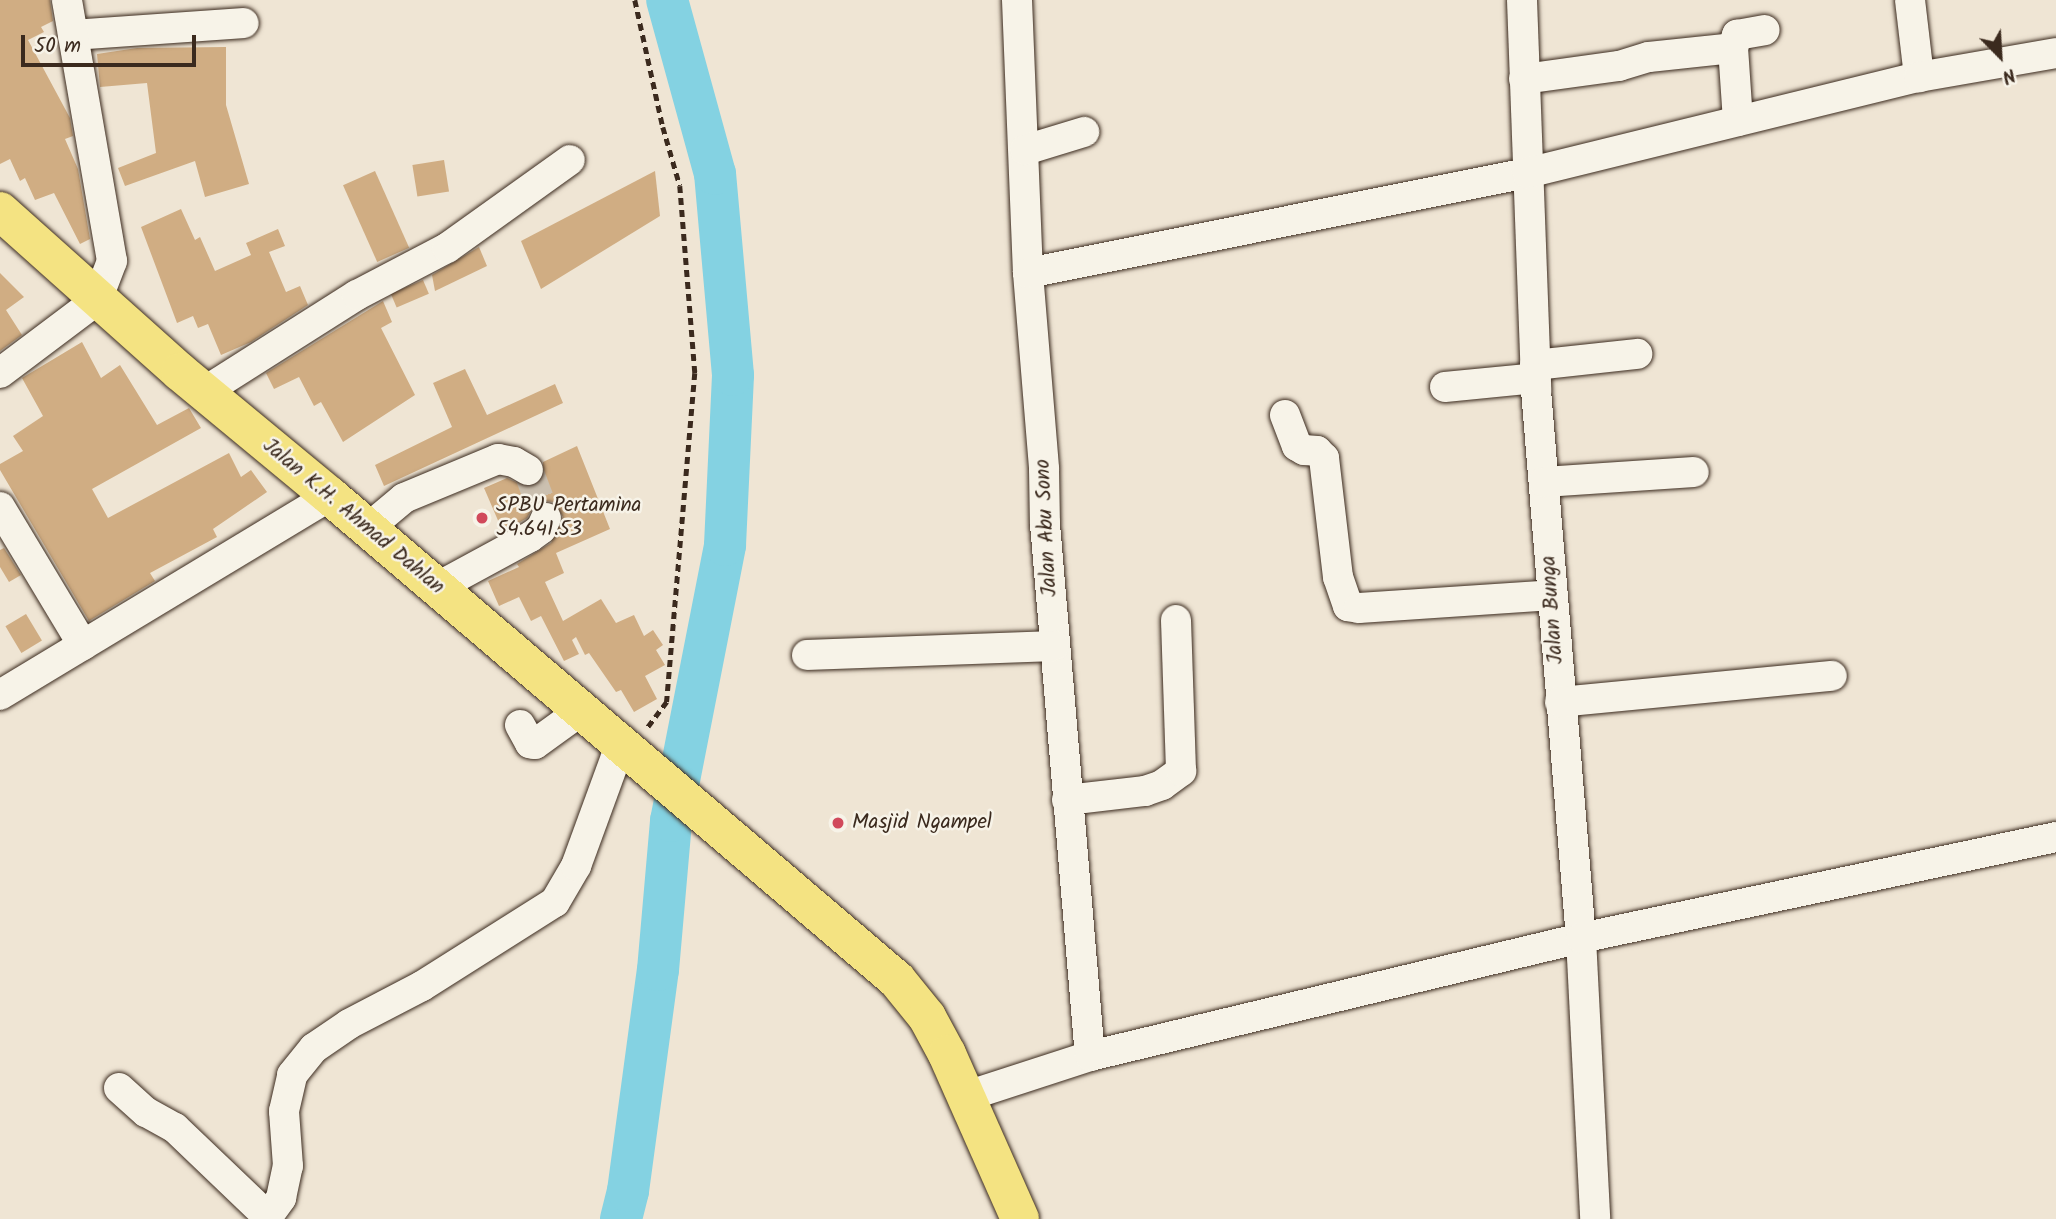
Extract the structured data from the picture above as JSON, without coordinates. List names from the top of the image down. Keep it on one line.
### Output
{"streets":{"main road":["Jalan K.H. Ahmad Dahlan"],"street":["Jalan Abu Sono","Jalan Bunga"]},"places":["SPBU Pertamina 54.641.53","Masjid Ngampel"],"scale_bar":"50 m","north":"bottom right"}
